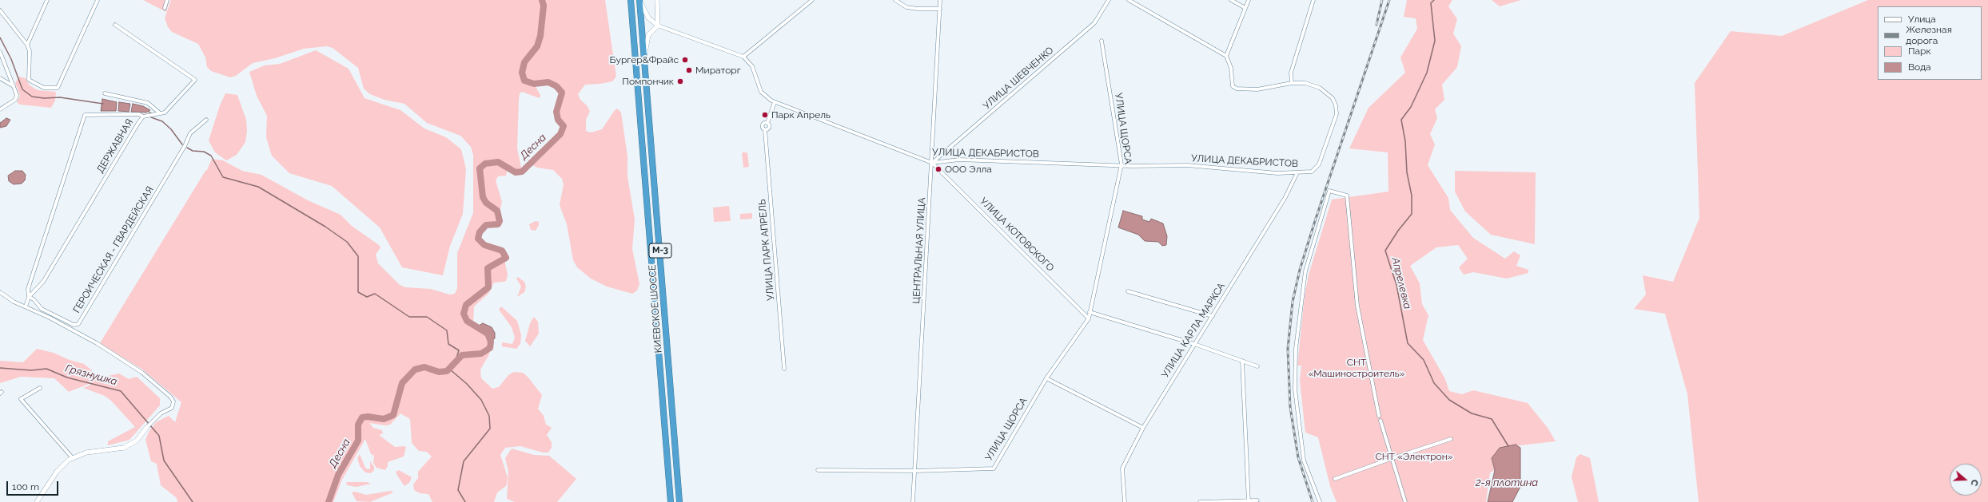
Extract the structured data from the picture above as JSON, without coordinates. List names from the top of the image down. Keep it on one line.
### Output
{"streets":{"highway":["М-3","КИЕВСКОЕ ШОССЕ"],"street":["УЛИЦА ШЕВЧЕНКО","УЛИЦА ЩОРСА","ДЕРЖАВНАЯ","УЛИЦА ДЕКАБРИСТОВ","УЛИЦА КОТОВСКОГО","ГЕРОИЧЕСКАЯ - ГВАРДЕЙСКАЯ","УЛИЦА ПАРК АПРЕЛЬ","ЦЕНТРАЛЬНАЯ УЛИЦА","УЛИЦА КАРЛА МАРКСА"]},"crossings":[["УЛИЦА ШЕВЧЕНКО","УЛИЦА ДЕКАБРИСТОВ"],["УЛИЦА ШЕВЧЕНКО","УЛИЦА КОТОВСКОГО"],["УЛИЦА ШЕВЧЕНКО","ЦЕНТРАЛЬНАЯ УЛИЦА"],["УЛИЦА ЩОРСА","УЛИЦА ДЕКАБРИСТОВ"],["УЛИЦА ЩОРСА","УЛИЦА КОТОВСКОГО"],["УЛИЦА ЩОРСА","ЦЕНТРАЛЬНАЯ УЛИЦА"],["ДЕРЖАВНАЯ","ГЕРОИЧЕСКАЯ - ГВАРДЕЙСКАЯ"],["УЛИЦА ДЕКАБРИСТОВ","УЛИЦА КОТОВСКОГО"],["УЛИЦА ДЕКАБРИСТОВ","УЛИЦА ПАРК АПРЕЛЬ"],["УЛИЦА ДЕКАБРИСТОВ","ЦЕНТРАЛЬНАЯ УЛИЦА"],["УЛИЦА ДЕКАБРИСТОВ","УЛИЦА КАРЛА МАРКСА"],["УЛИЦА КОТОВСКОГО","ЦЕНТРАЛЬНАЯ УЛИЦА"]],"water":["Десна","Апрелевка","Грязнушка","2-я плотина"],"parks":["СНТ «Машиностроитель»","СНТ «Электрон»"],"places":["Бургер&Фрайс","Мираторг","Помпончик","Парк Апрель","ООО Элла"],"legend":["Улица","Железная дорога","Парк","Вода"],"scale_bar":"100 m","north":"right"}
